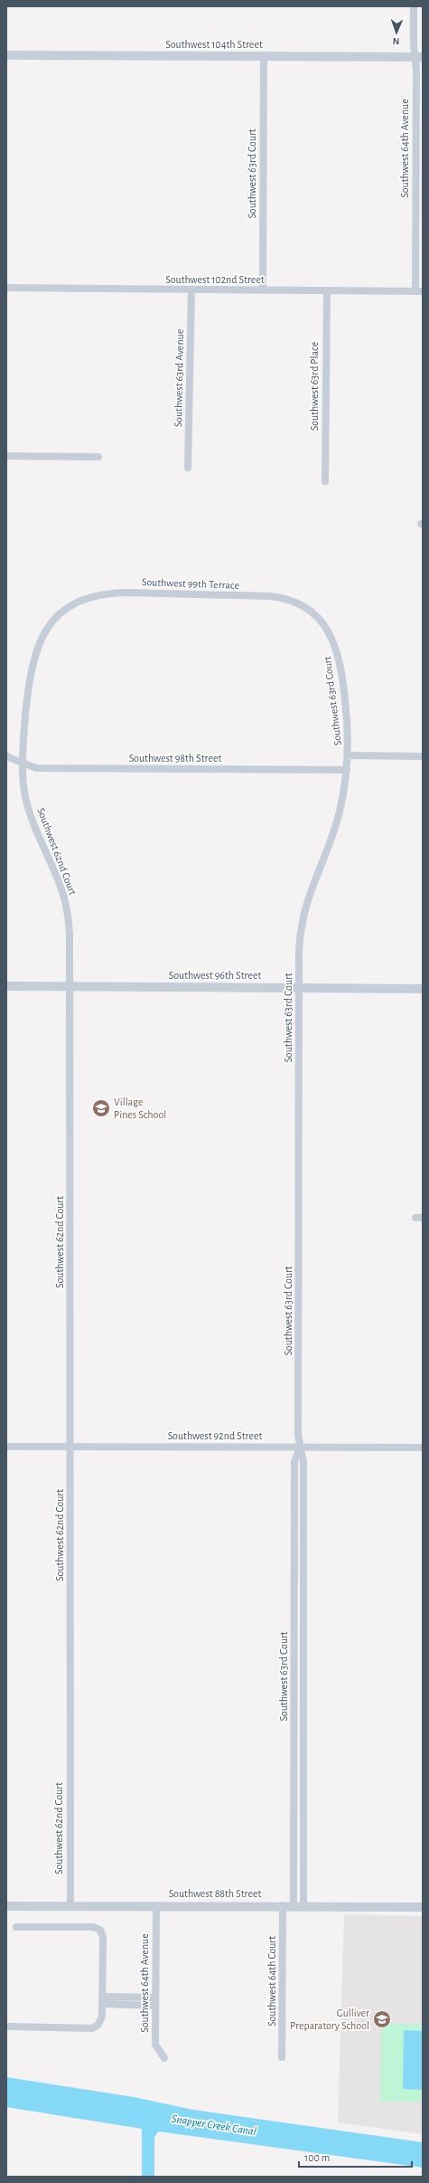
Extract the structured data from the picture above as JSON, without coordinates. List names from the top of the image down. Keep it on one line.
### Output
{"streets":{"street":["Southwest 104th Street","Southwest 64th Avenue","Southwest 63rd Court","Southwest 102nd Street","Southwest 63rd Avenue","Southwest 63rd Place","Southwest 99th Terrace","Southwest 98th Street","Southwest 62nd Court","Southwest 96th Street","Southwest 92nd Street","Southwest 88th Street","Southwest 64th Court"]},"crossings":[["Southwest 104th Street","Southwest 64th Avenue"],["Southwest 104th Street","Southwest 63rd Court"],["Southwest 64th Avenue","Southwest 102nd Street"],["Southwest 64th Avenue","Southwest 88th Street"],["Southwest 63rd Court","Southwest 102nd Street"],["Southwest 63rd Court","Southwest 99th Terrace"],["Southwest 63rd Court","Southwest 98th Street"],["Southwest 63rd Court","Southwest 96th Street"],["Southwest 63rd Court","Southwest 92nd Street"],["Southwest 63rd Court","Southwest 88th Street"],["Southwest 102nd Street","Southwest 63rd Avenue"],["Southwest 102nd Street","Southwest 63rd Place"],["Southwest 99th Terrace","Southwest 62nd Court"],["Southwest 98th Street","Southwest 62nd Court"],["Southwest 62nd Court","Southwest 96th Street"],["Southwest 62nd Court","Southwest 92nd Street"],["Southwest 62nd Court","Southwest 88th Street"],["Southwest 88th Street","Southwest 64th Court"]],"water":["Snapper Creek Canal"],"places":{"school or university":["Village Pines School","Gulliver Preparatory School"]},"scale_bar":"100 m","north":"bottom"}
